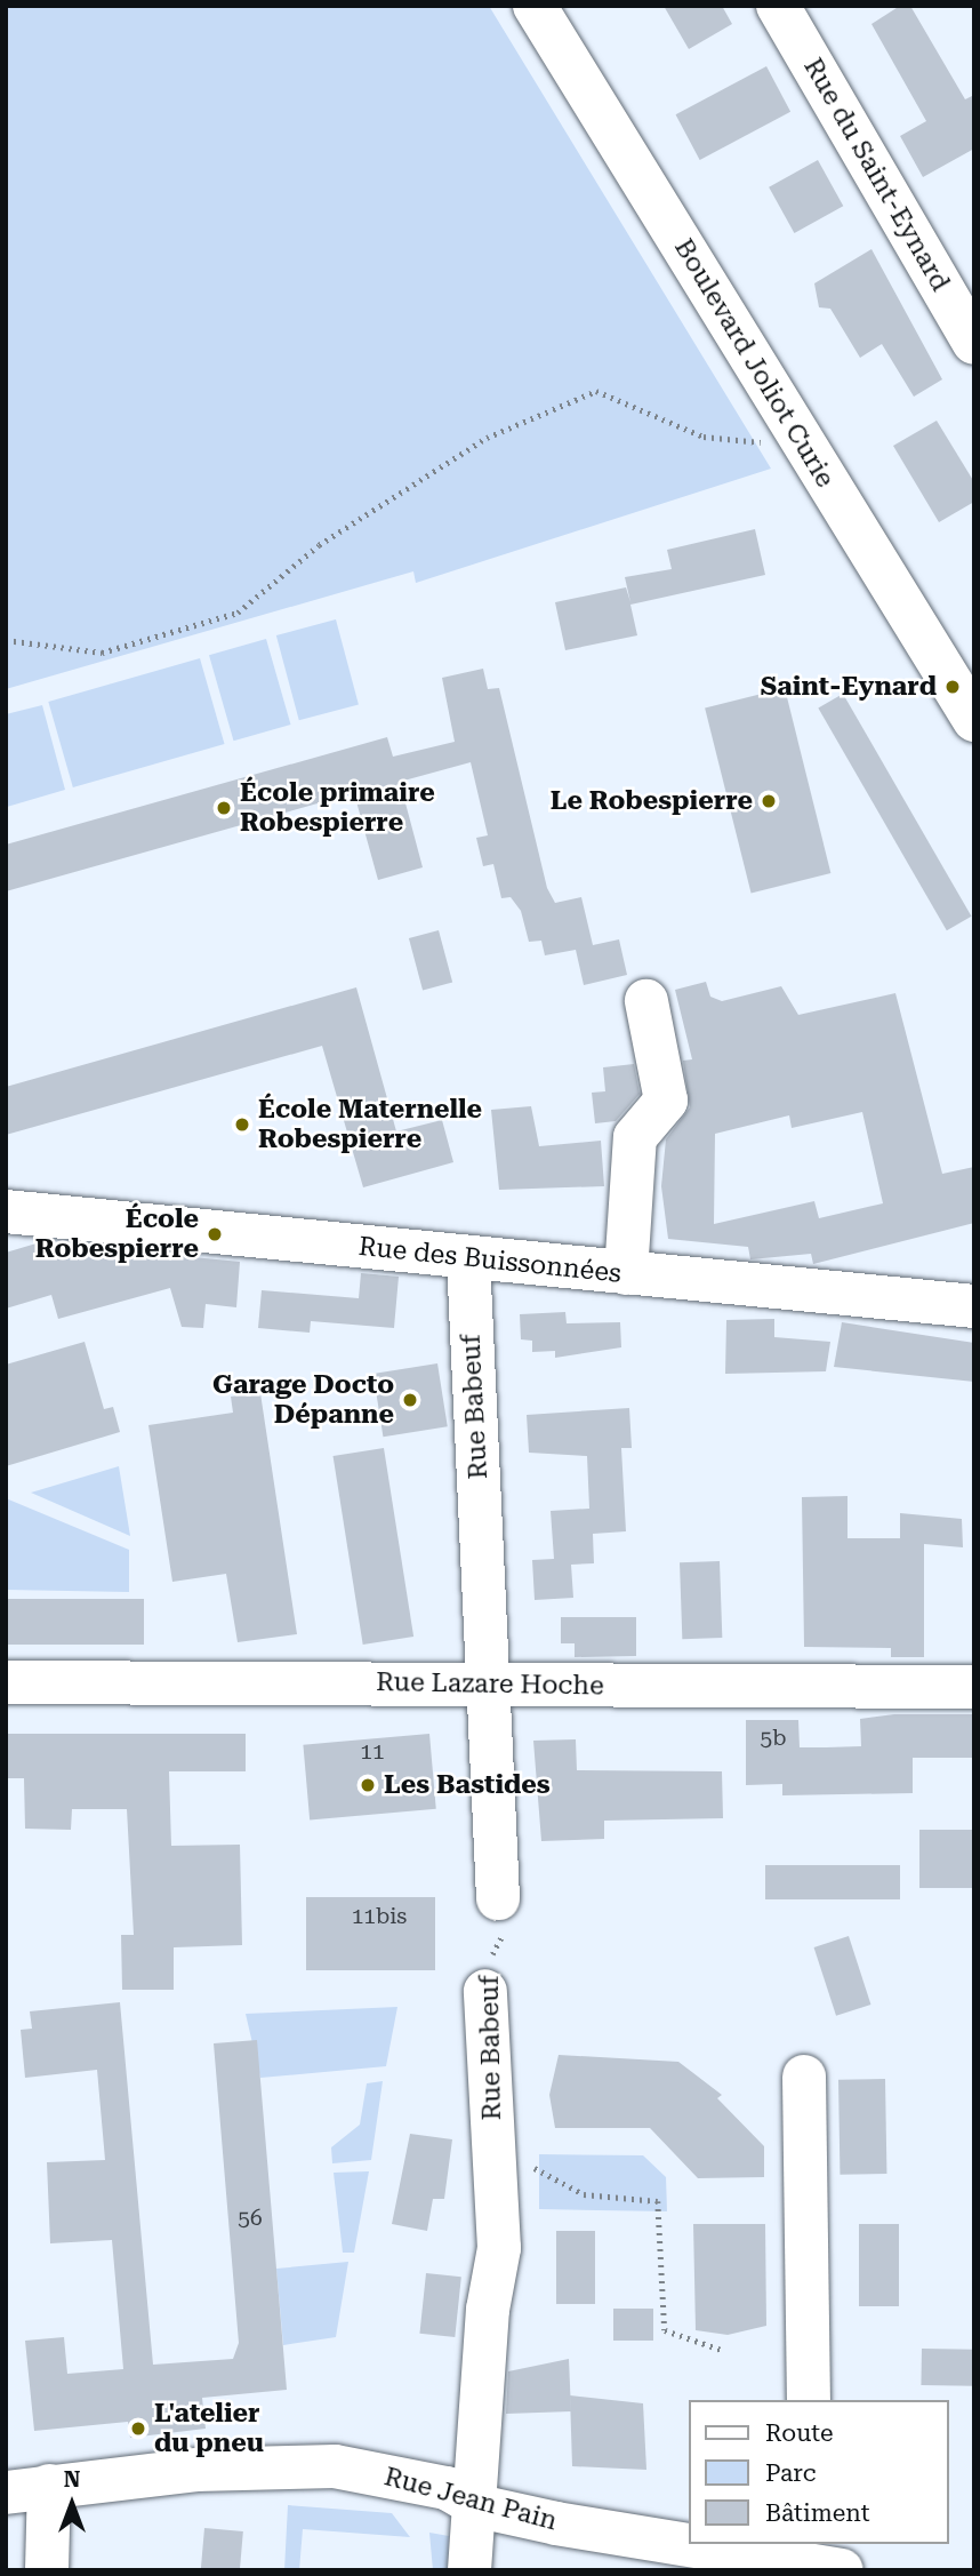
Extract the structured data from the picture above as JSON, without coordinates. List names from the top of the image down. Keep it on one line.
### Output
{"streets":{"street":["Rue du Saint-Eynard","Boulevard Joliot Curie","Rue des Buissonnées","Rue Babeuf","Rue Lazare Hoche","Rue Jean Pain"]},"crossings":[["Rue des Buissonnées","Rue Babeuf"],["Rue Babeuf","Rue Lazare Hoche"],["Rue Babeuf","Rue Jean Pain"]],"places":["Saint-Eynard","Le Robespierre","École primaire Robespierre","École Maternelle Robespierre","École Robespierre","Garage Docto Dépanne","Les Bastides","L'atelier du pneu"],"house_numbers":["5b","11","11bis","56"],"legend":["Route","Parc","Bâtiment"],"north":"top"}
